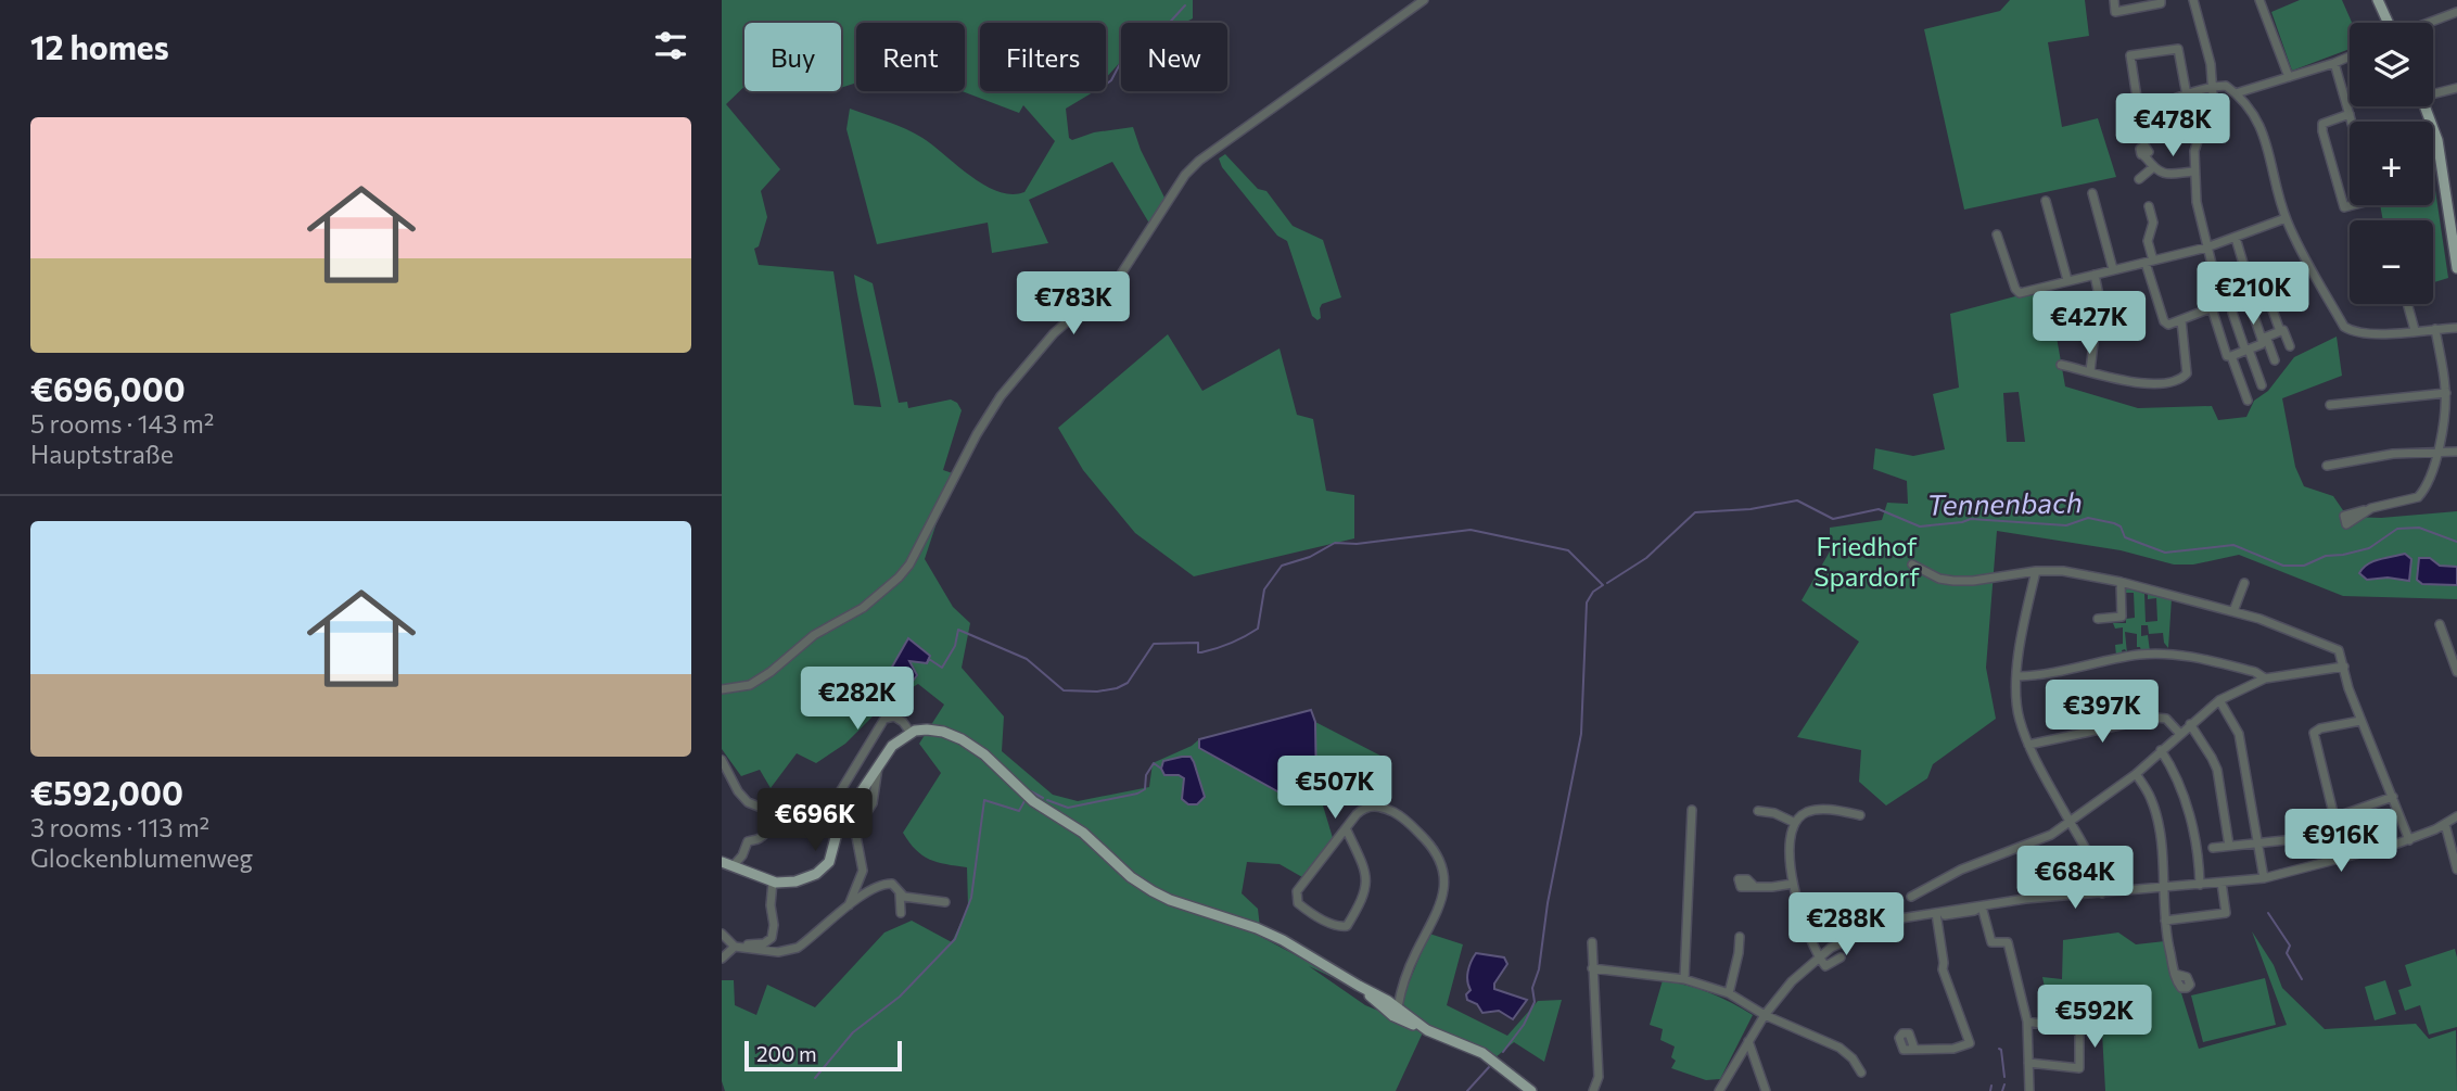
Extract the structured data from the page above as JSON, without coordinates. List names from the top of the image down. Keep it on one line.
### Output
{"water":["Tennenbach"],"parks":["Friedhof Spardorf"],"scale_bar":"200 m","page":{"heading":"12 homes","map_buttons":["+","−"],"chip":["Buy","Rent","Filters","New"],"list":[{"name":"€696,000","note":"5 rooms · 143 m² · Hauptstraße"},{"name":"€592,000","note":"3 rooms · 113 m² · Glockenblumenweg"}],"price":["€478K","€210K","€783K","€427K","€282K","€397K","€507K","€696K","€916K","€684K","€288K","€592K"],"scale":"200 m"}}
